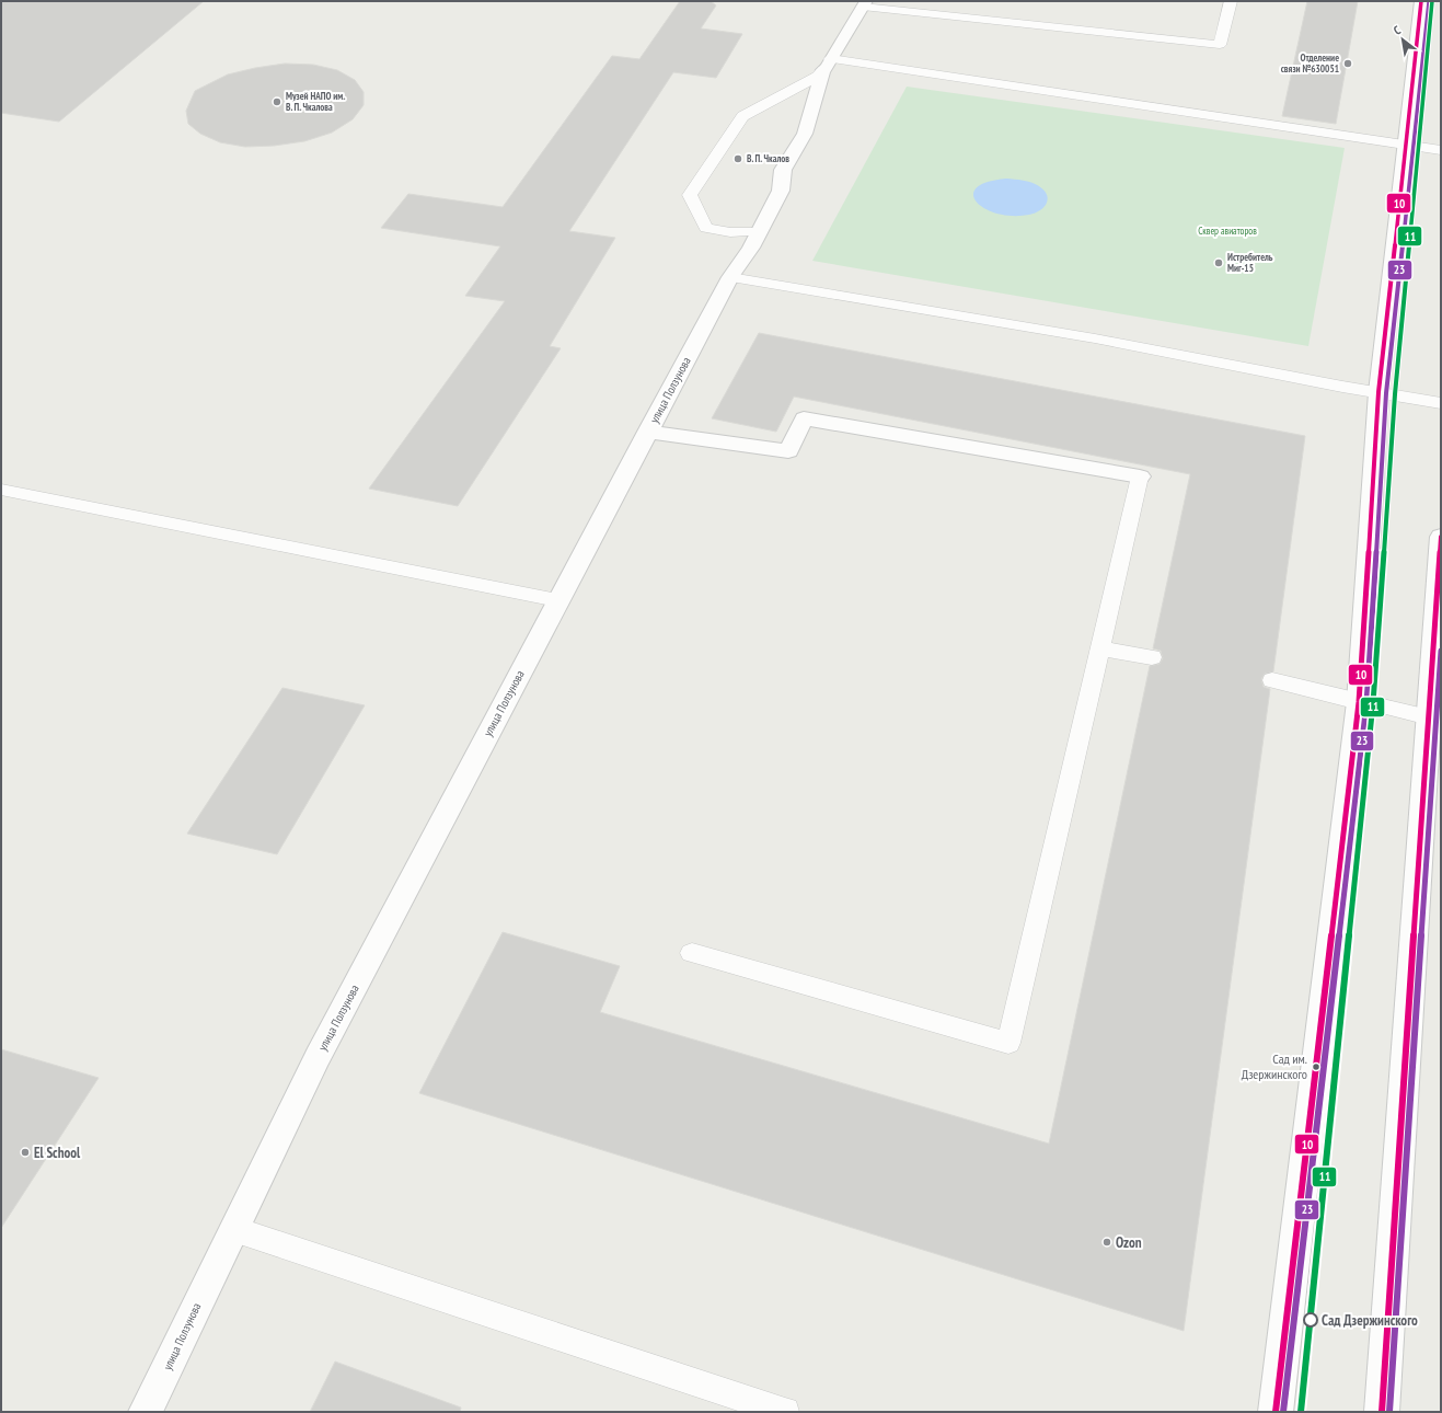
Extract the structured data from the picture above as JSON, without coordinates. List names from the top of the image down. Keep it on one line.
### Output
{"streets":{"main road":["улица Ползунова"]},"parks":["Сквер авиаторов"],"places":["Отделение связи №630051","Музей НАПО им. В. П. Чкалова","В. П. Чкалов","Истребитель Миг-15","Сад им. Дзержинского","El School","Ozon","Сад Дзержинского"],"lines":["transit line 11","transit line 10","transit line 23"],"north":"top left"}
